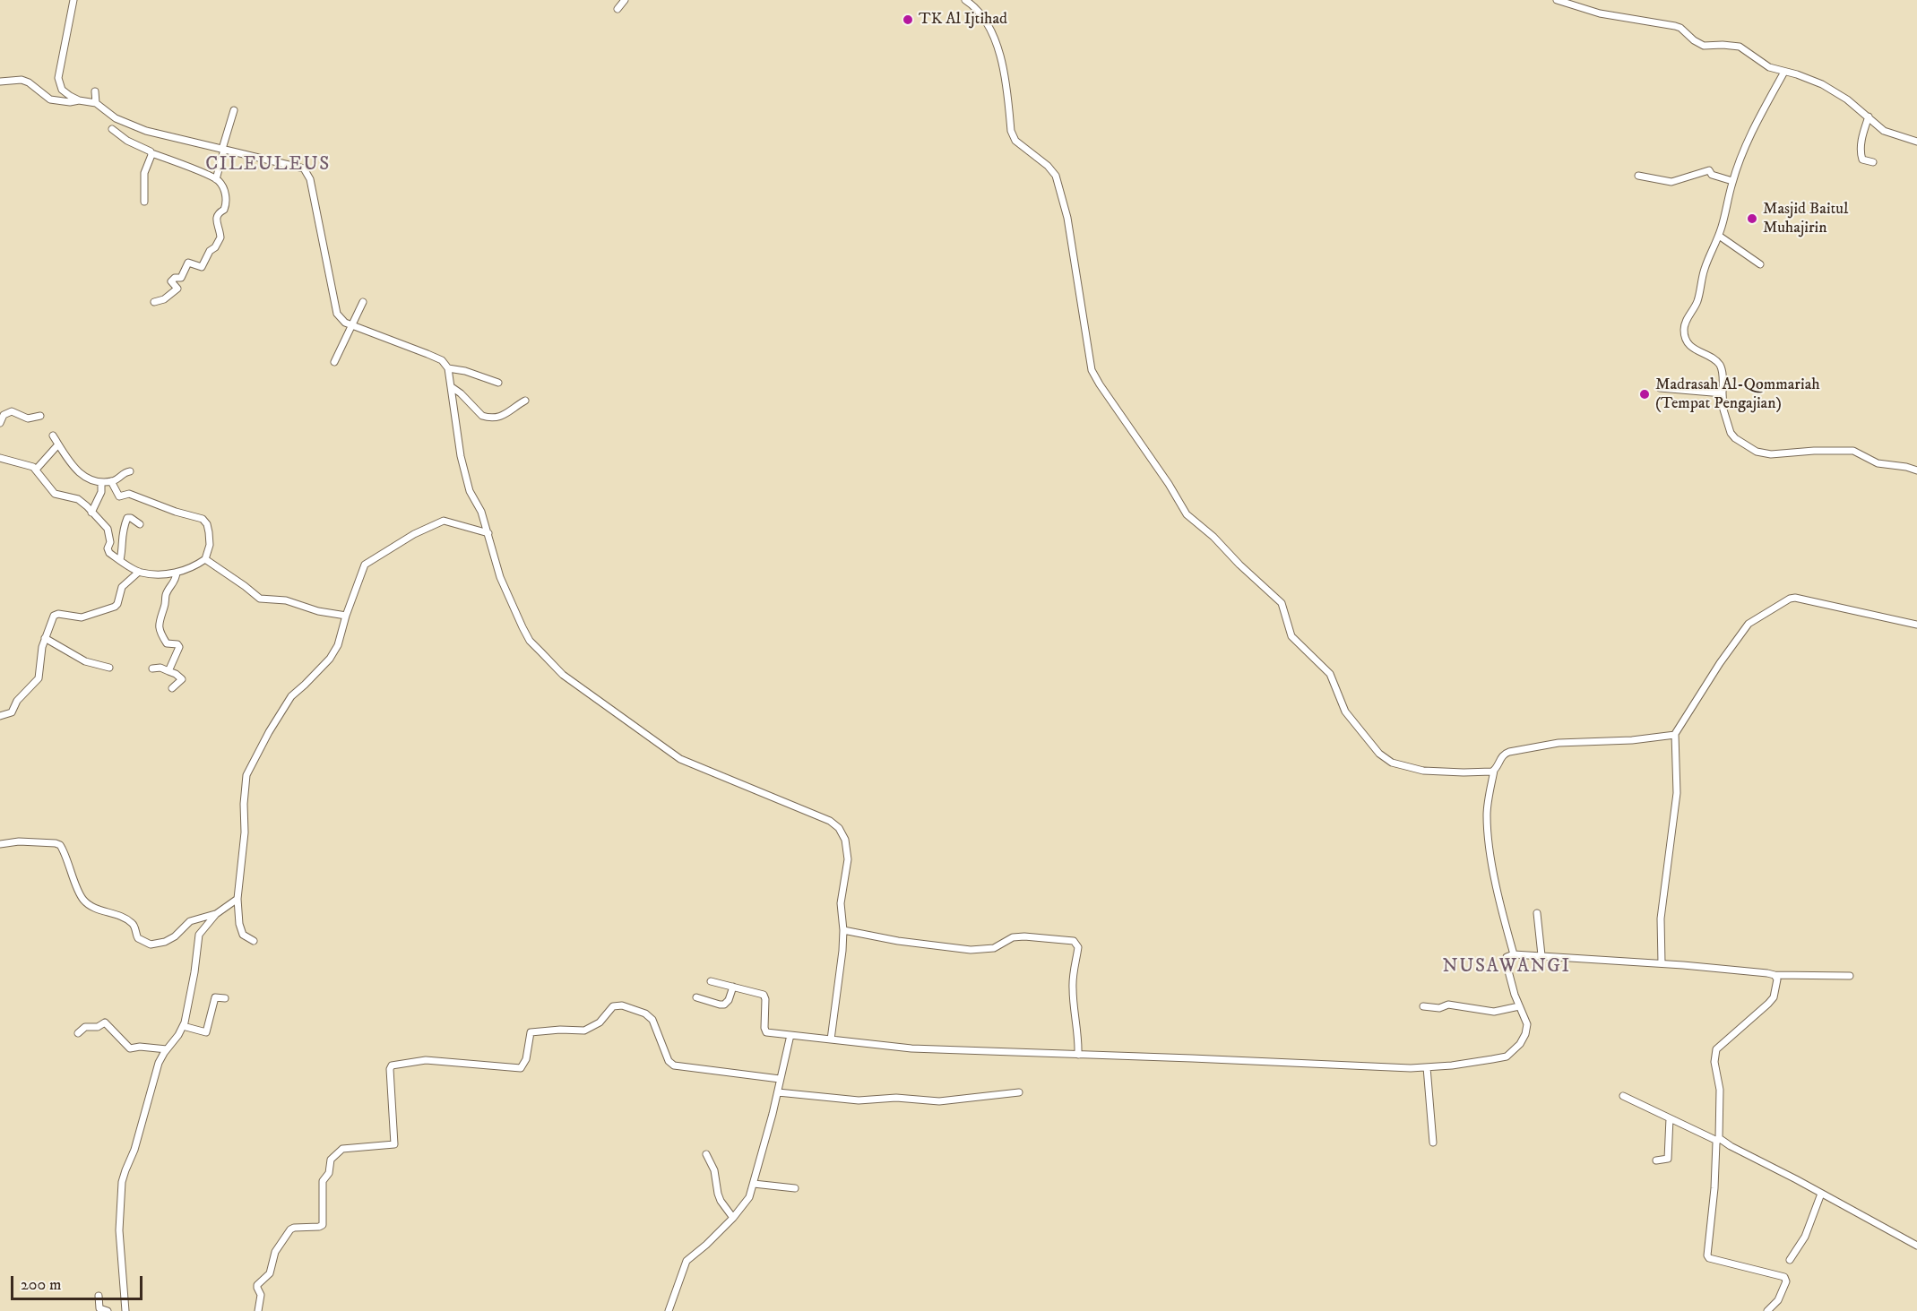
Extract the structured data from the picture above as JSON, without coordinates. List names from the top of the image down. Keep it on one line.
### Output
{"districts":["CILEULEUS","NUSAWANGI"],"places":["TK Al Ijtihad","Masjid Baitul Muhajirin","Madrasah Al-Qommariah (Tempat Pengajian)"],"scale_bar":"200 m"}
